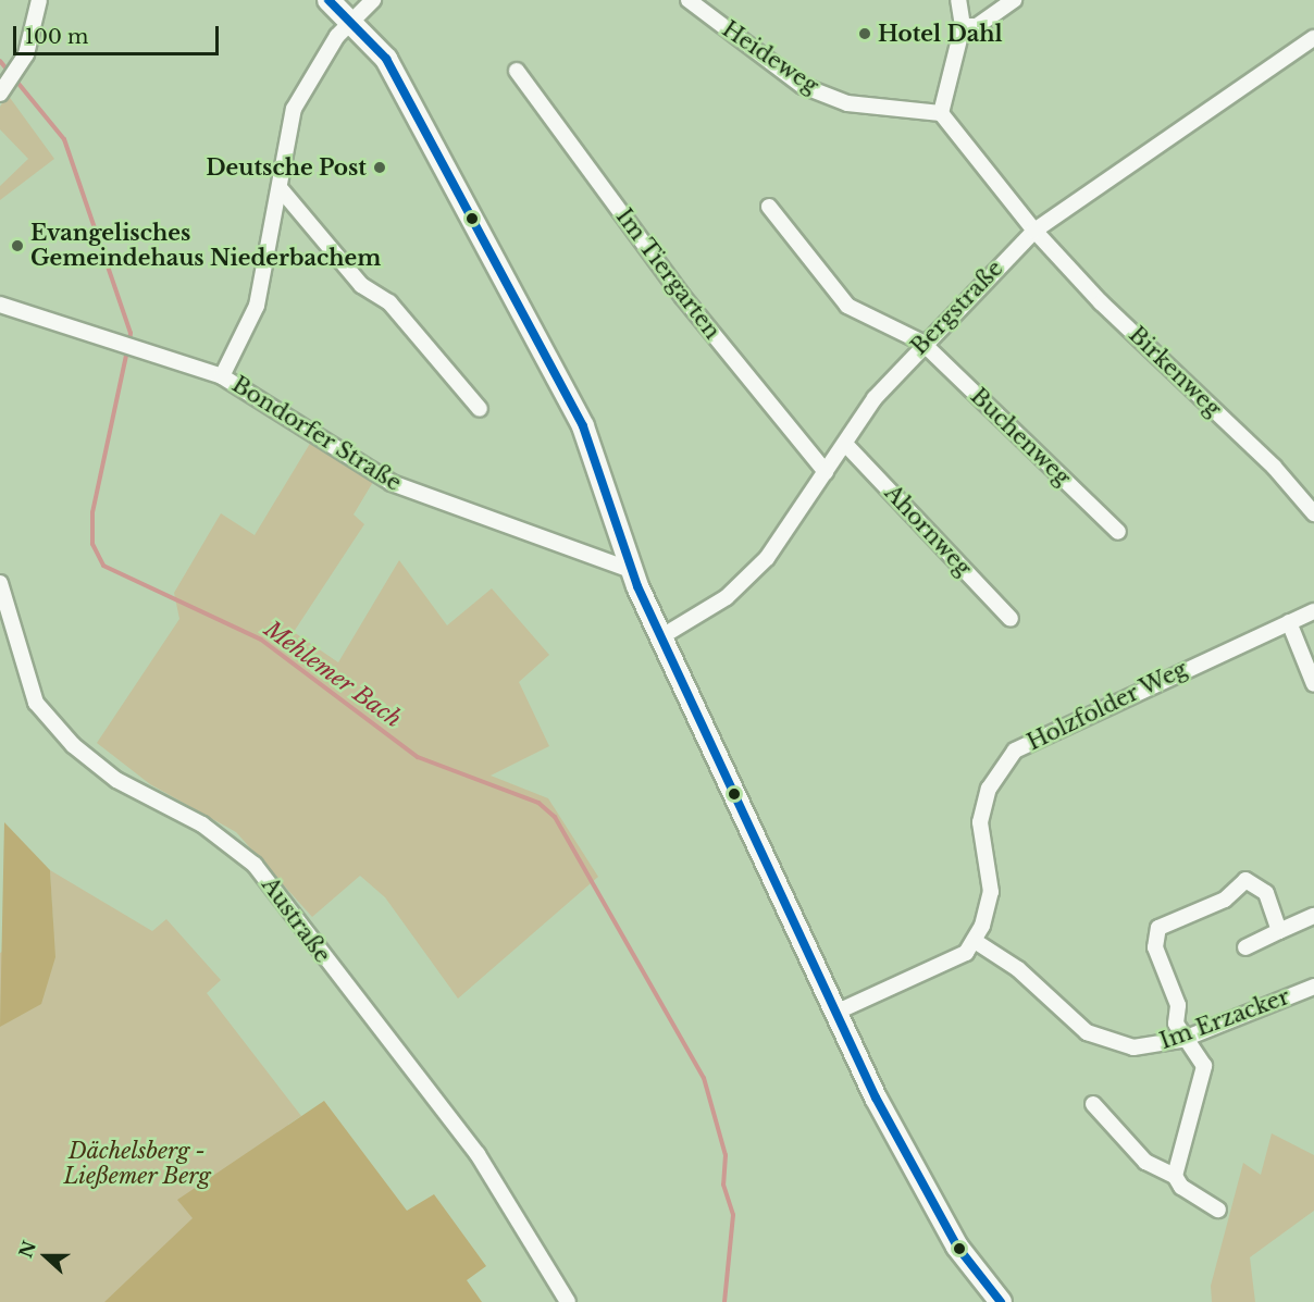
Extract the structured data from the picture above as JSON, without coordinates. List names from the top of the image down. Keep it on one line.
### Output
{"streets":{"street":["Heideweg","Im Tiergarten","Bergstraße","Birkenweg","Bondorfer Straße","Buchenweg","Ahornweg","Holzfolder Weg","Austraße","Im Erzacker"]},"crossings":[["Im Tiergarten","Bergstraße"],["Bergstraße","Birkenweg"],["Bergstraße","Buchenweg"],["Bergstraße","Ahornweg"],["Holzfolder Weg","Im Erzacker"]],"water":["Mehlemer Bach"],"parks":["Dächelsberg - Ließemer Berg"],"places":["Hotel Dahl","Deutsche Post","Evangelisches Gemeindehaus Niederbachem"],"scale_bar":"100 m","north":"left"}
